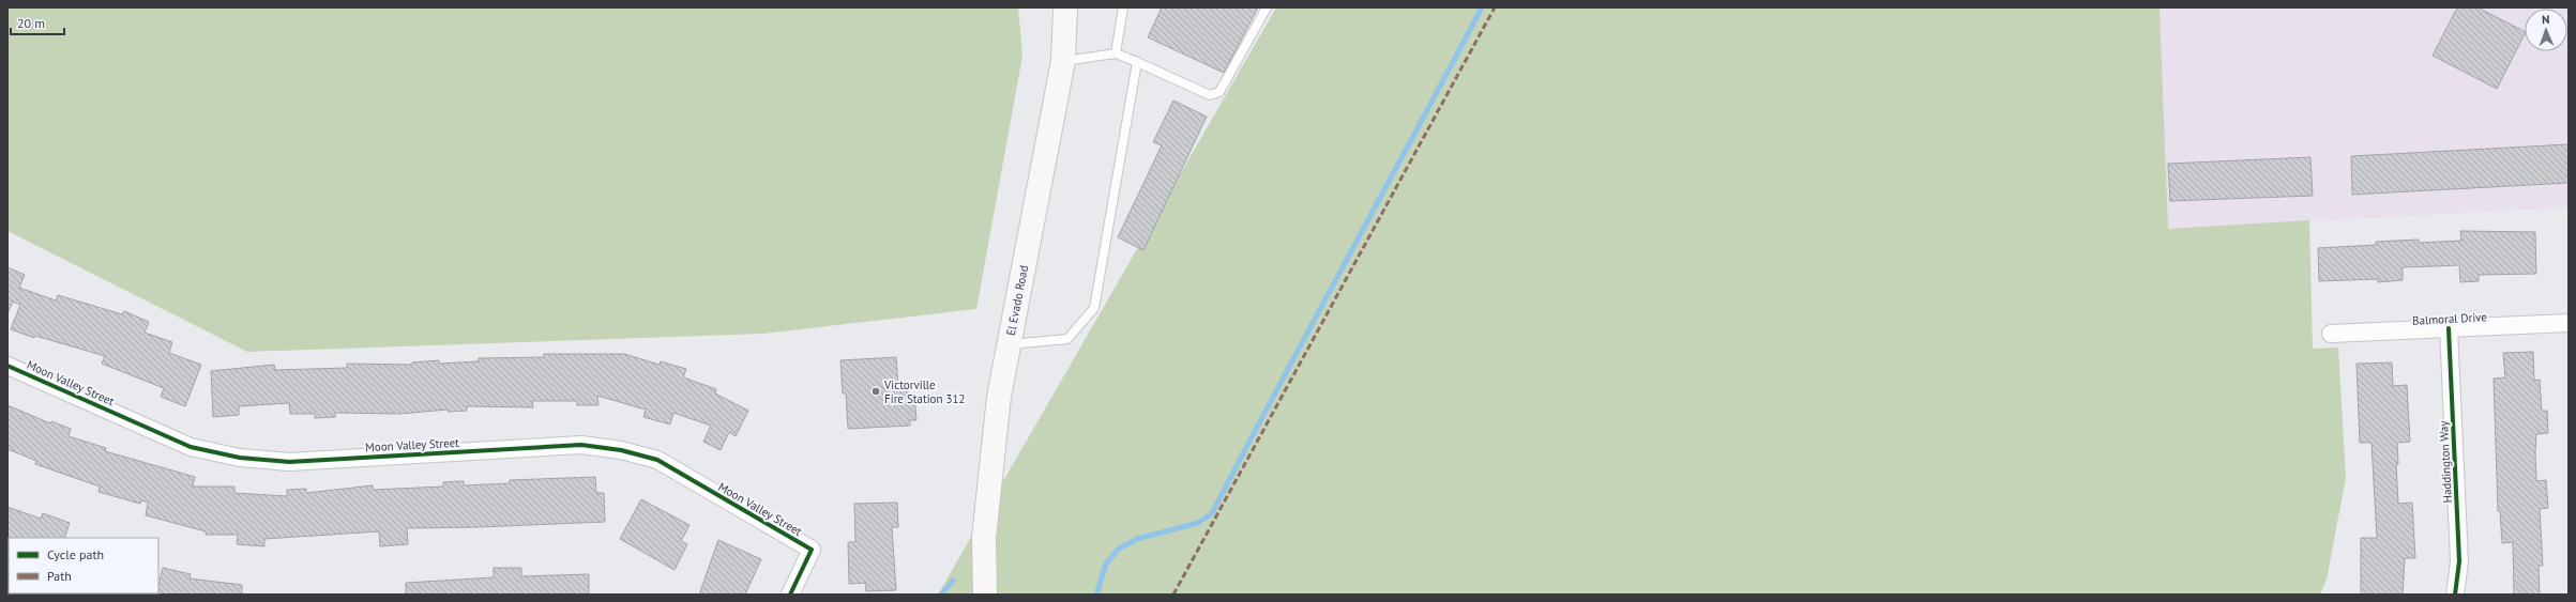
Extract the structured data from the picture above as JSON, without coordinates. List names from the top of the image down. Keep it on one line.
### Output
{"streets":{"main road":["El Evado Road"],"street":["Balmoral Drive","Moon Valley Street","Haddington Way"]},"crossings":[["Balmoral Drive","Haddington Way"]],"places":["Victorville Fire Station 312"],"legend":["Cycle path","Path"],"scale_bar":"20 m","north":"top"}
